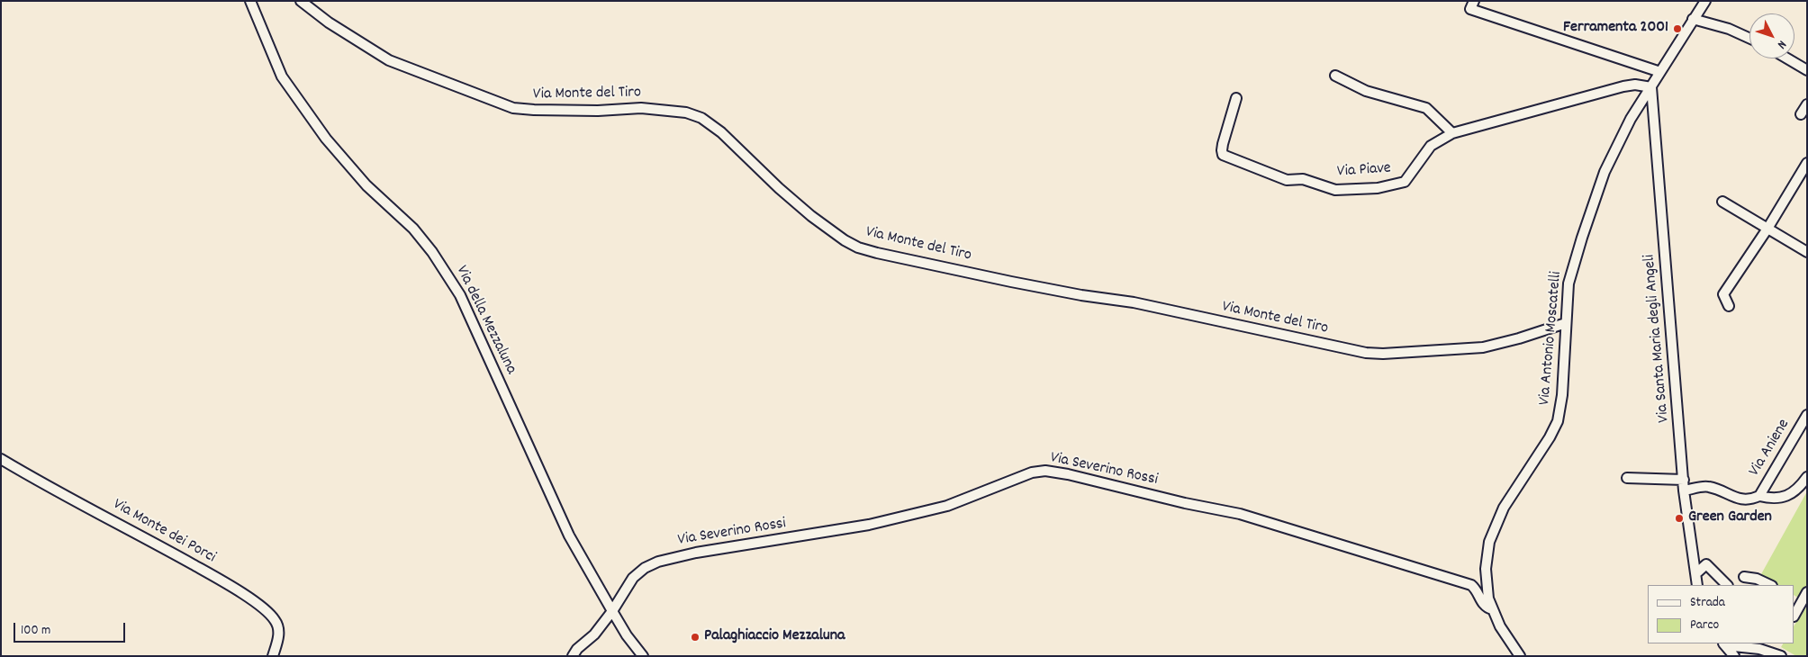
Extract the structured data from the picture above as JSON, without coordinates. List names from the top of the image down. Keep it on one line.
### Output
{"streets":{"street":["Via Monte del Tiro","Via Piave","Via della Mezzaluna","Via Antonio Moscatelli","Via Santa Maria degli Angeli","Via Aniene","Via Severino Rossi","Via Monte dei Porci"]},"crossings":[["Via Monte del Tiro","Via Antonio Moscatelli"],["Via Piave","Via Antonio Moscatelli"],["Via Piave","Via Santa Maria degli Angeli"],["Via della Mezzaluna","Via Severino Rossi"],["Via Antonio Moscatelli","Via Santa Maria degli Angeli"],["Via Antonio Moscatelli","Via Severino Rossi"],["Via Santa Maria degli Angeli","Via Aniene"]],"places":["Ferramenta 2001","Green Garden","Palaghiaccio Mezzaluna"],"legend":["Strada","Parco"],"scale_bar":"100 m","north":"bottom right"}
